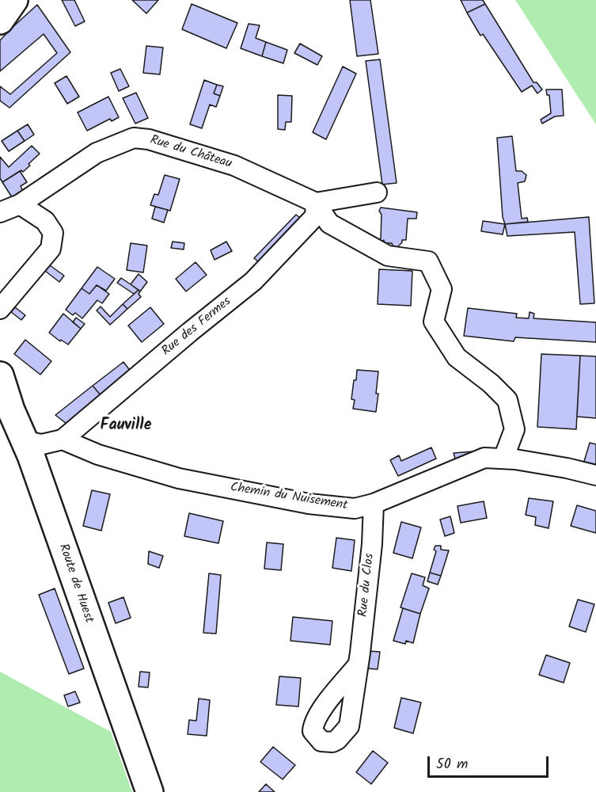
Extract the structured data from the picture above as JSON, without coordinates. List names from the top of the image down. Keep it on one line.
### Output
{"streets":{"main road":["Route de Huest"],"street":["Rue du Château","Rue des Fermes","Chemin du Nuisement","Rue du Clos"]},"crossings":[["Rue du Château","Rue des Fermes"],["Rue des Fermes","Chemin du Nuisement"],["Chemin du Nuisement","Rue du Clos"]],"districts":["Fauville"],"scale_bar":"50 m"}
